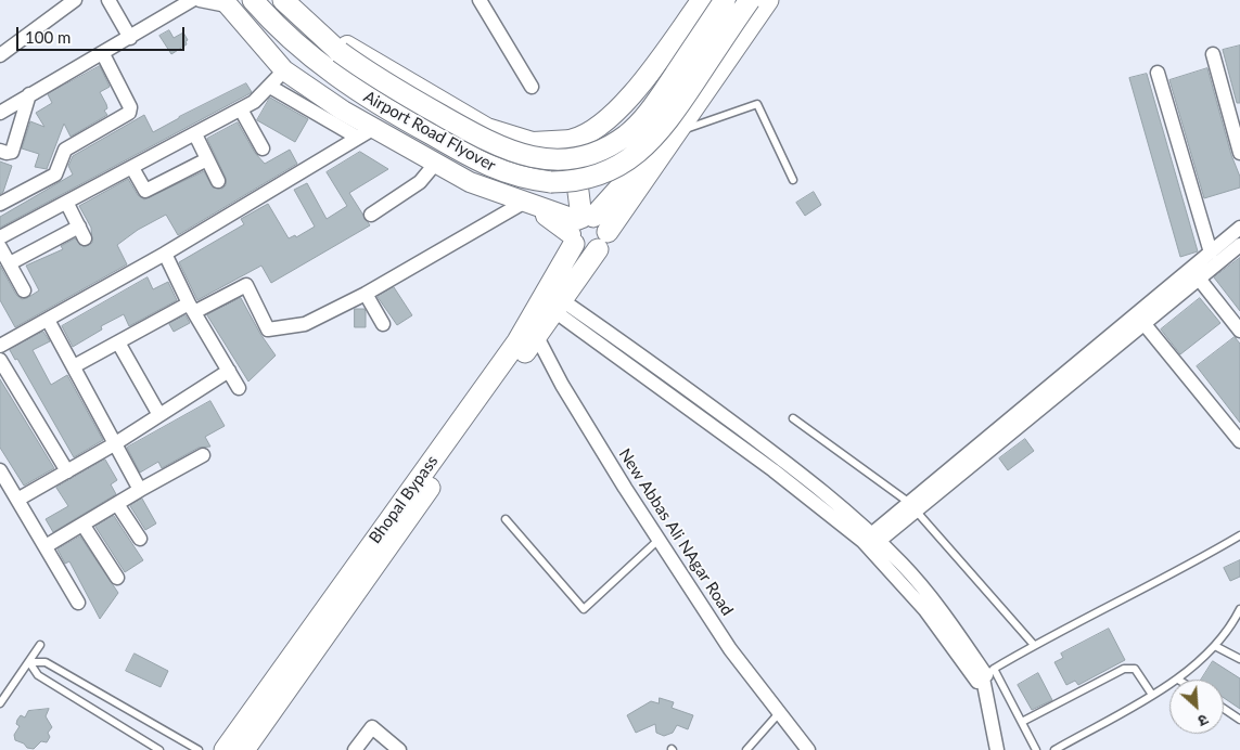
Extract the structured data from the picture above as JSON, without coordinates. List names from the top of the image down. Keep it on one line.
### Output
{"streets":{"main road":["Airport Road Flyover","Bhopal Bypass"],"street":["New Abbas Ali NAgar Road"]},"crossings":[["Bhopal Bypass","New Abbas Ali NAgar Road"]],"scale_bar":"100 m","north":"bottom right"}
